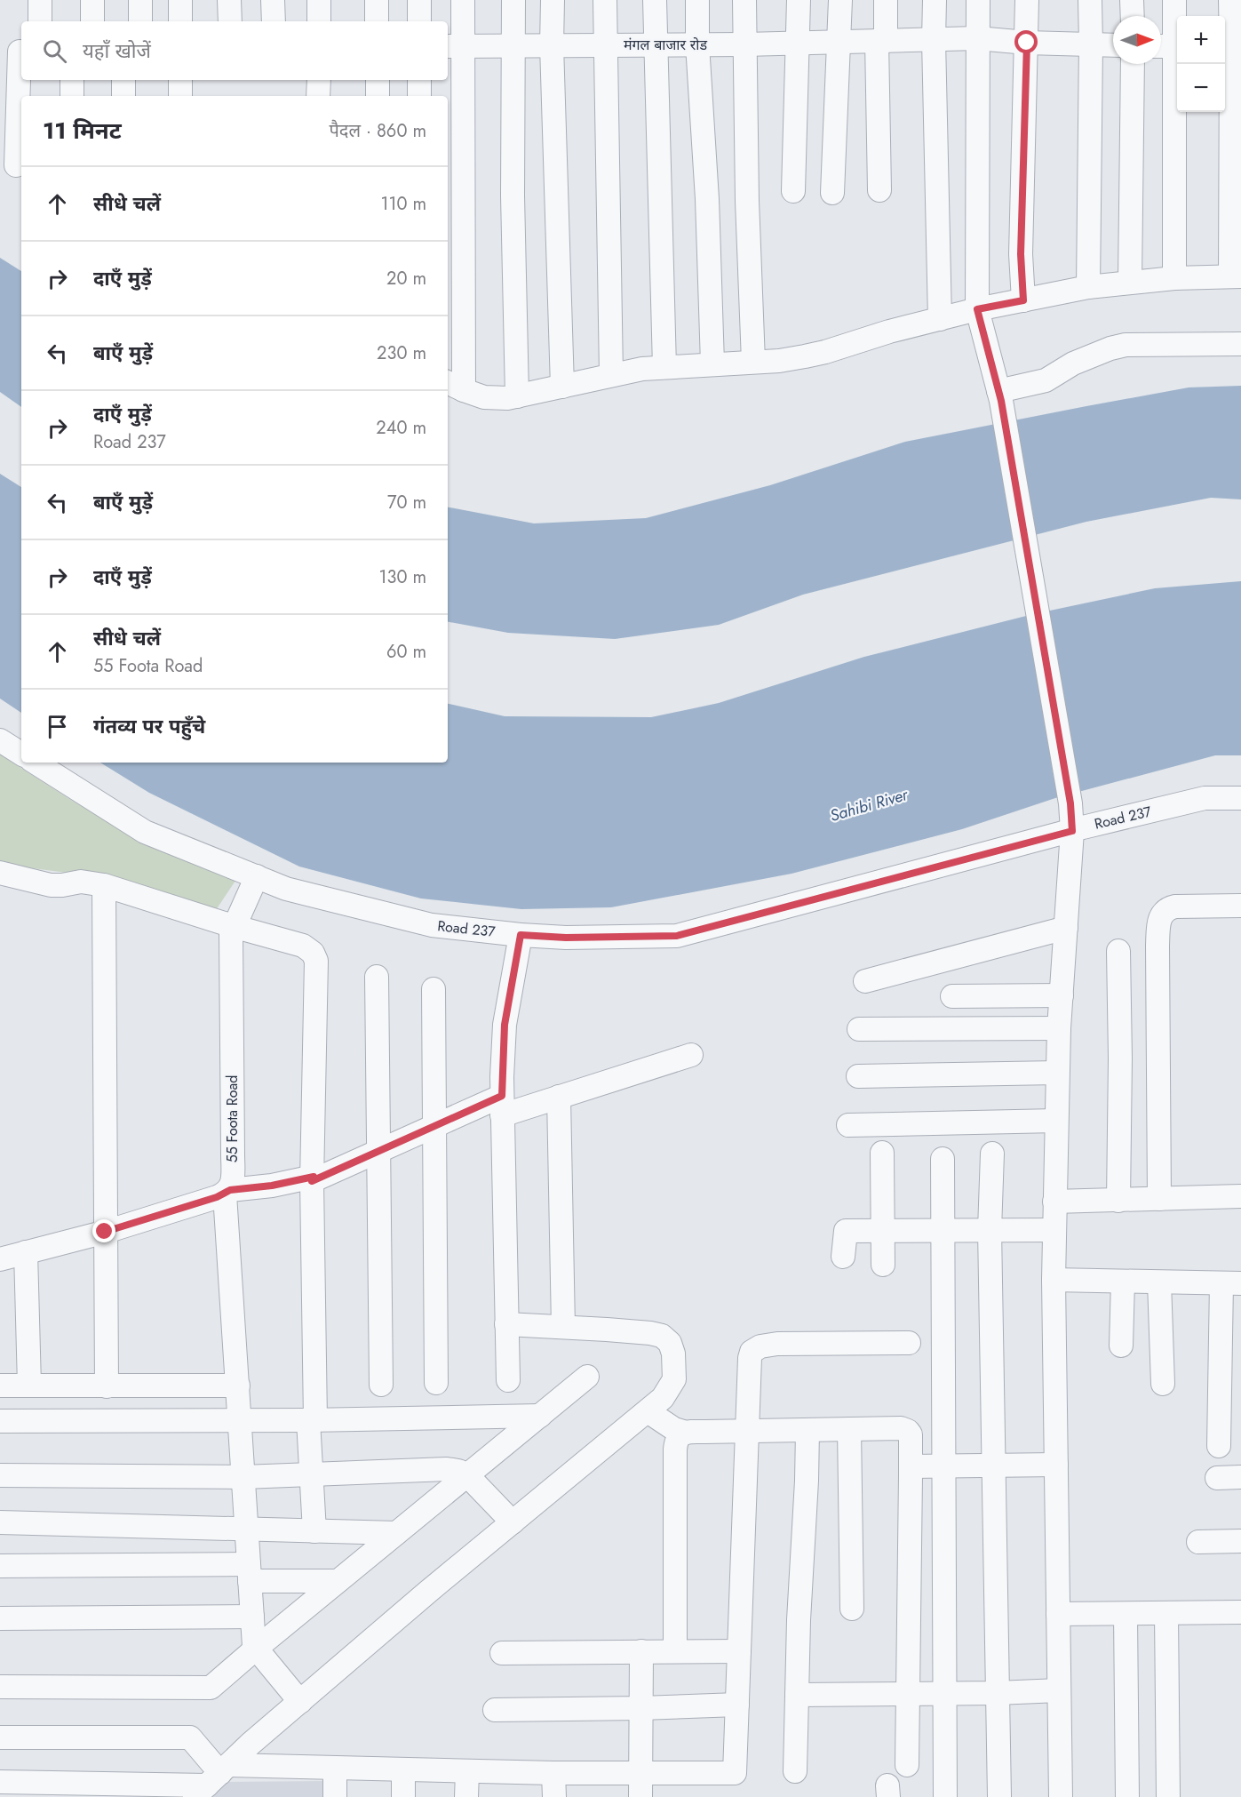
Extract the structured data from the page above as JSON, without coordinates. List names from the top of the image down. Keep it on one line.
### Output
{"streets":{"street":["मंगल बाजार रोड","Road 237","55 Foota Road"]},"crossings":[["Road 237","55 Foota Road"]],"water":["Sahibi River"],"north":"right","page":{"map_buttons":["+","−"],"search":"यहाँ खोजें","heading":["11 मिनट","पैदल · 860 m"],"list":[["सीधे चलें","110 m"],["दाएँ मुड़ें","20 m"],["बाएँ मुड़ें","230 m"],["दाएँ मुड़ें","Road 237","240 m"],["बाएँ मुड़ें","70 m"],["दाएँ मुड़ें","130 m"],["सीधे चलें","55 Foota Road","60 m"],"गंतव्य पर पहुँचे"]}}
